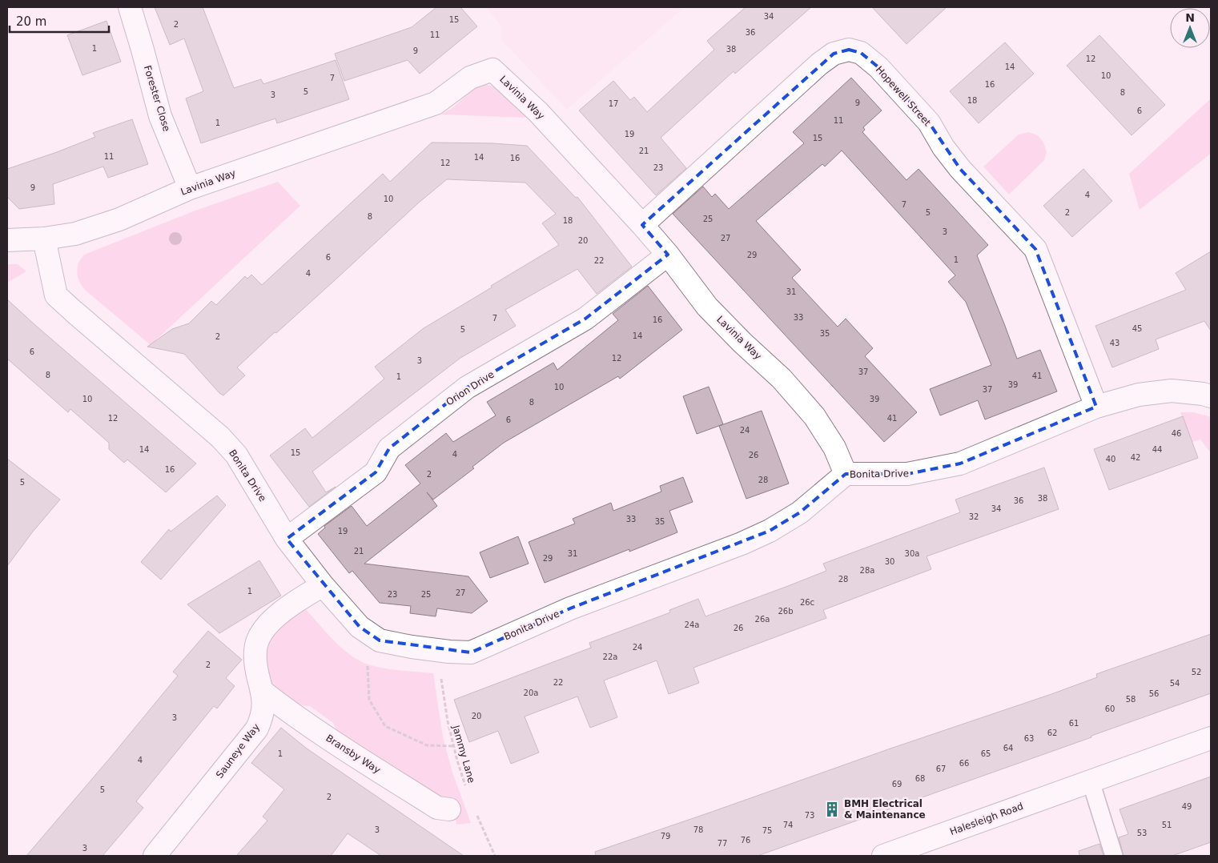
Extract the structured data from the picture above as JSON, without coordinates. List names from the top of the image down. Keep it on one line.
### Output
{"streets":{"street":["Hopewell Street","Lavinia Way","Forester Close","Orion Drive","Bonita Drive","Sauneye Way","Bransby Way","Halesleigh Road"],"path":["Jammy Lane"]},"crossings":[["Hopewell Street","Lavinia Way"],["Hopewell Street","Bonita Drive"],["Lavinia Way","Forester Close"],["Lavinia Way","Orion Drive"],["Lavinia Way","Bonita Drive"],["Orion Drive","Bonita Drive"],["Bonita Drive","Sauneye Way"],["Bonita Drive","Jammy Lane"],["Sauneye Way","Bransby Way"]],"places":{"building":["BMH Electrical & Maintenance"]},"house_numbers":["34","15","2","36","11","1","38","9","12","14","10","7","16","5","8","3","18","9","17","6","11","1","19","15","21","11","14","16","12","23","9","4","10","7","5","2","8","25","18","3","27","20","29","6","1","22","4","31","33","7","16","45","5","35","14","2","43","6","12","3","37","8","41","1","39","10","37","10","39","8","12","41","6","24","46","14","44","15","4","26","42","40","16","2","28","5","38","36","34","32","33","35","19","21","31","30a","29","30","28a","28","1","27","23","25","26c","26b","26a","24a","26","24","22a","2","52","22","54","20a","56","58","60","20","3","61","62","63","64","1","65","4","66","67","68","69","5","2","49","73","74","51","3","78","75","53","79","76","77","3"],"scale_bar":"20 m","north":"top"}
